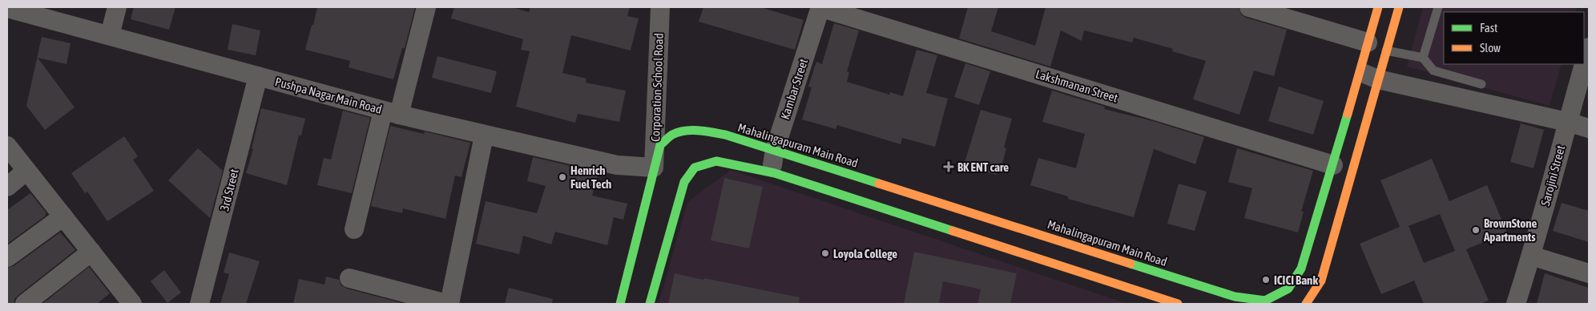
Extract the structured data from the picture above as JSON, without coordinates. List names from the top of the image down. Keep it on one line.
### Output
{"streets":{"main road":["Mahalingapuram Main Road"],"street":["Lakshmanan Street","Corporation School Road","Kambar Street","Pushpa Nagar Main Road","Sarojini Street","3rd Street"]},"crossings":[["Lakshmanan Street","Kambar Street"],["Lakshmanan Street","Mahalingapuram Main Road"],["Corporation School Road","Pushpa Nagar Main Road"],["Corporation School Road","Mahalingapuram Main Road"],["Kambar Street","Mahalingapuram Main Road"],["Pushpa Nagar Main Road","Mahalingapuram Main Road"],["Pushpa Nagar Main Road","3rd Street"]],"places":{"health":["BK ENT care"],"other":["Henrich Fuel Tech","BrownStone Apartments","Loyola College","ICICI Bank"]},"legend":["Fast","Slow"]}
